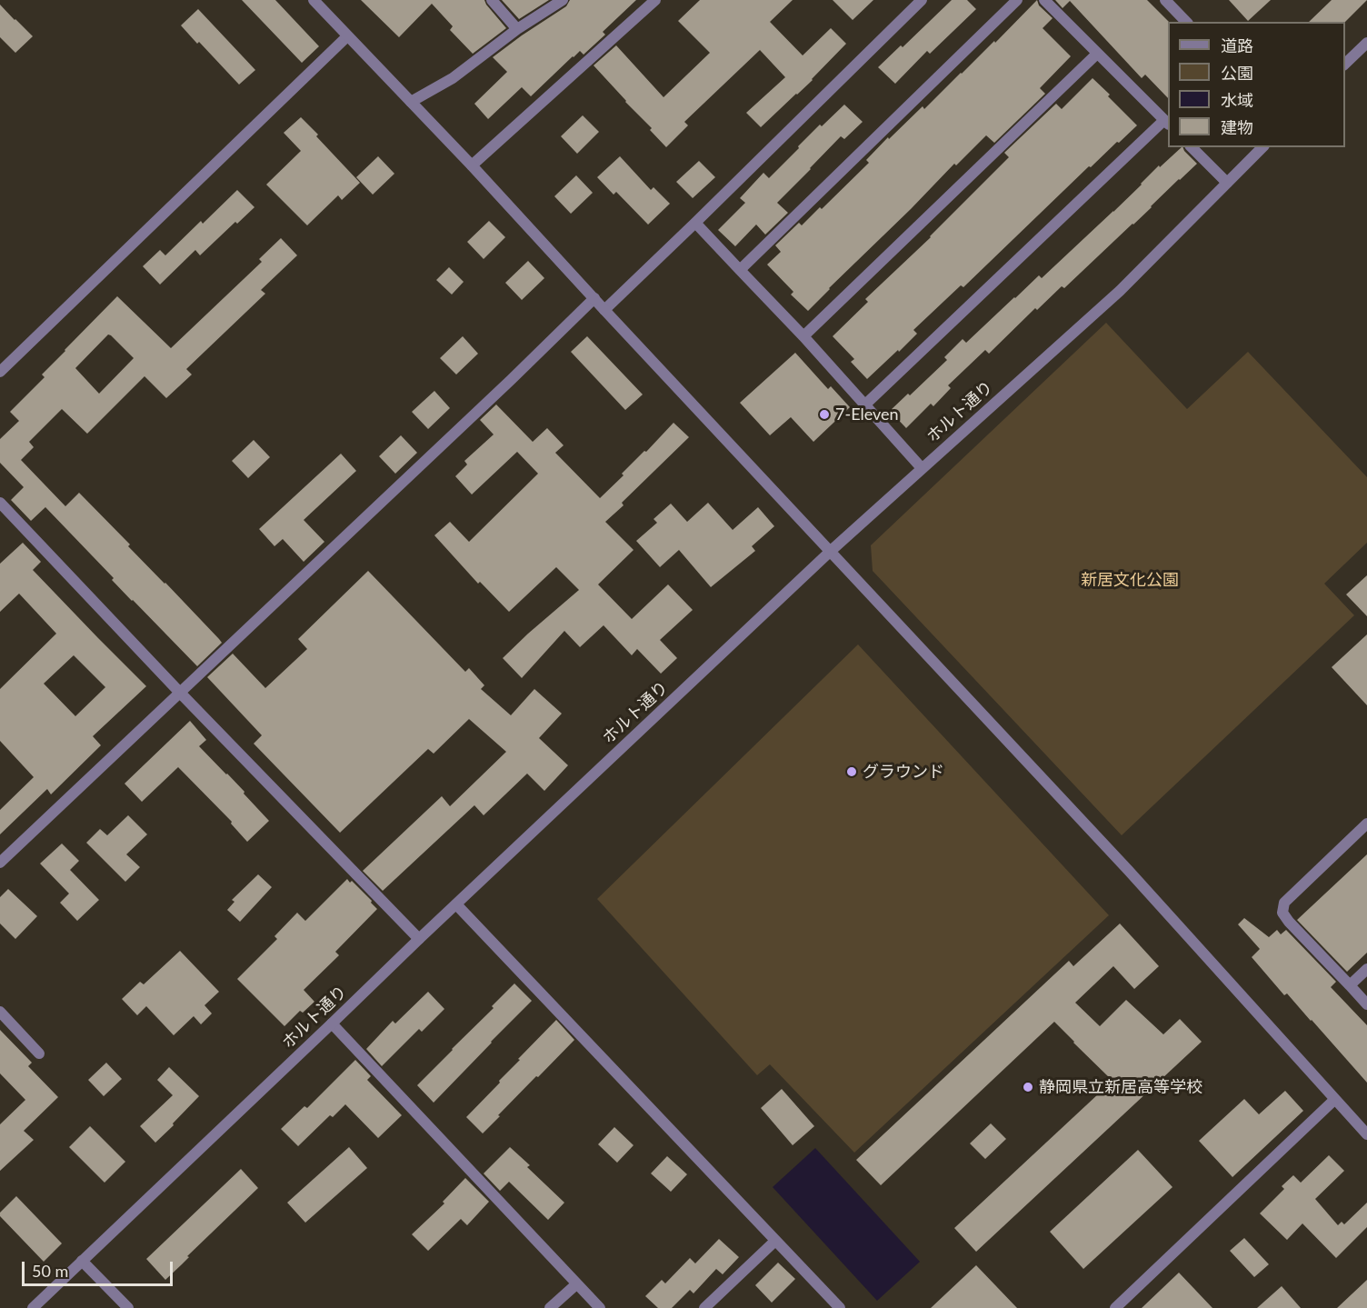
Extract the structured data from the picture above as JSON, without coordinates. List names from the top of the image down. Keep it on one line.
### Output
{"streets":{"street":["ホルト通り"]},"parks":["新居文化公園"],"places":["7-Eleven","グラウンド","静岡県立新居高等学校"],"legend":["道路","公園","水域","建物"],"scale_bar":"50 m"}
